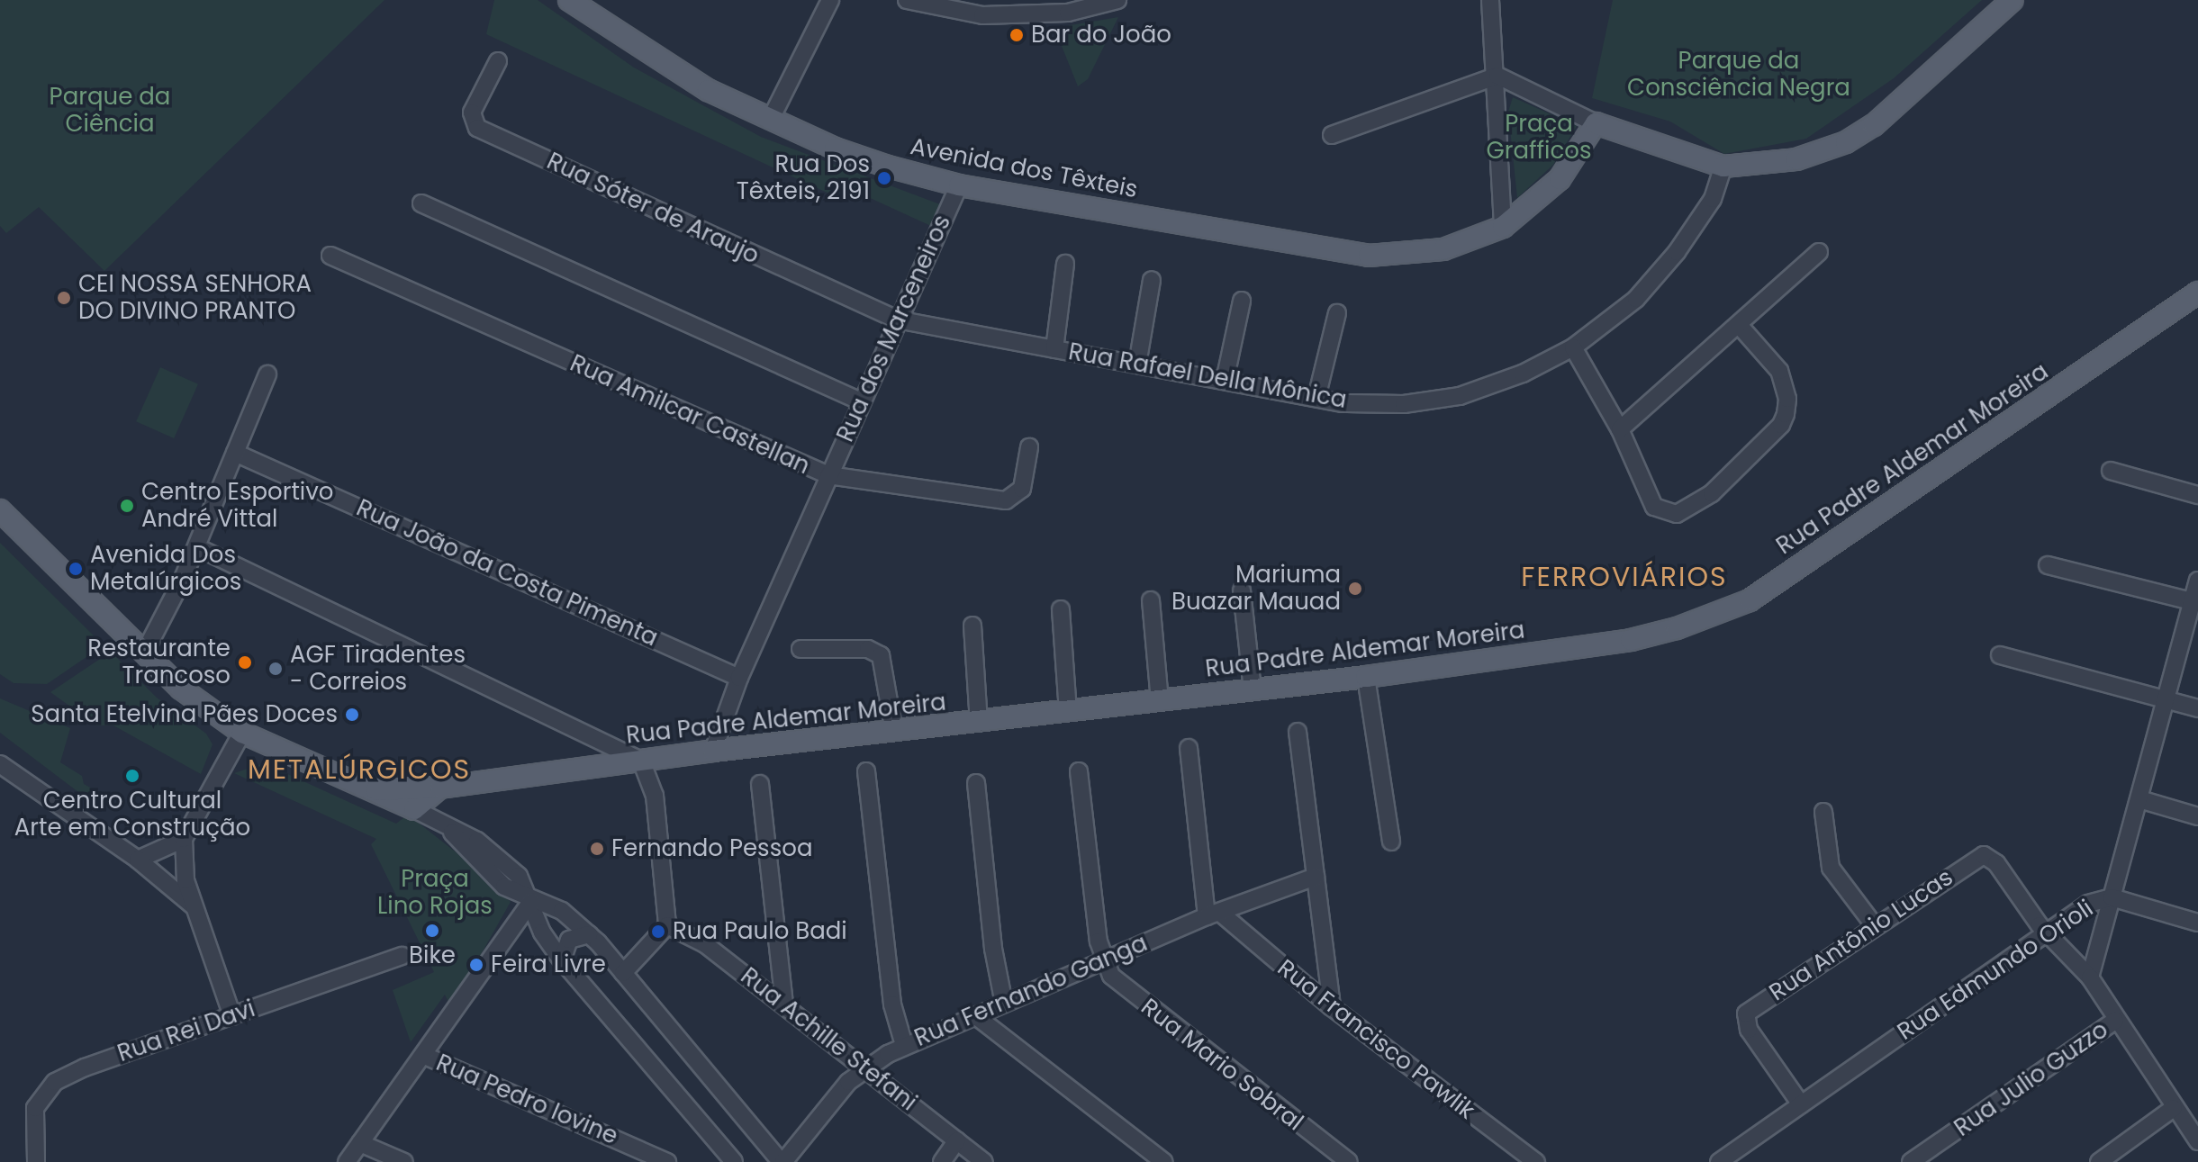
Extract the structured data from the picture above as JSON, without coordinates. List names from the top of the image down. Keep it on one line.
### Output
{"streets":{"main road":["Avenida dos Têxteis","Rua Padre Aldemar Moreira"],"street":["Rua Sóter de Araujo","Rua dos Marceneiros","Rua Rafael Della Mônica","Rua Amilcar Castellan","Rua João da Costa Pimenta","Rua Antônio Lucas","Rua Edmundo Orioli","Rua Fernando Ganga","Rua Rei Davi","Rua Achille Stefani","Rua Francisco Pawlik","Rua Mario Sobral","Rua Julio Guzzo","Rua Pedro Iovine"]},"crossings":[["Avenida dos Têxteis","Rua dos Marceneiros"],["Rua Sóter de Araujo","Rua dos Marceneiros"],["Rua Sóter de Araujo","Rua Rafael Della Mônica"],["Rua dos Marceneiros","Rua Rafael Della Mônica"],["Rua dos Marceneiros","Rua Amilcar Castellan"],["Rua dos Marceneiros","Rua Padre Aldemar Moreira"],["Rua dos Marceneiros","Rua João da Costa Pimenta"],["Rua Antônio Lucas","Rua Edmundo Orioli"],["Rua Fernando Ganga","Rua Achille Stefani"],["Rua Fernando Ganga","Rua Francisco Pawlik"],["Rua Fernando Ganga","Rua Mario Sobral"]],"districts":["FERROVIÁRIOS","METALÚRGICOS"],"parks":["Parque da Consciência Negra","Parque da Ciência","Praça Grafficos","Praça Lino Rojas"],"places":["Bar do João","Rua Dos Têxteis, 2191","CEI NOSSA SENHORA DO DIVINO PRANTO","Centro Esportivo André Vittal","Avenida Dos Metalúrgicos","Mariuma Buazar Mauad","Restaurante Trancoso","AGF Tiradentes - Correios","Santa Etelvina Pães Doces","Centro Cultural Arte em Construção","Fernando Pessoa","Bike","Rua Paulo Badi","Feira Livre"]}
